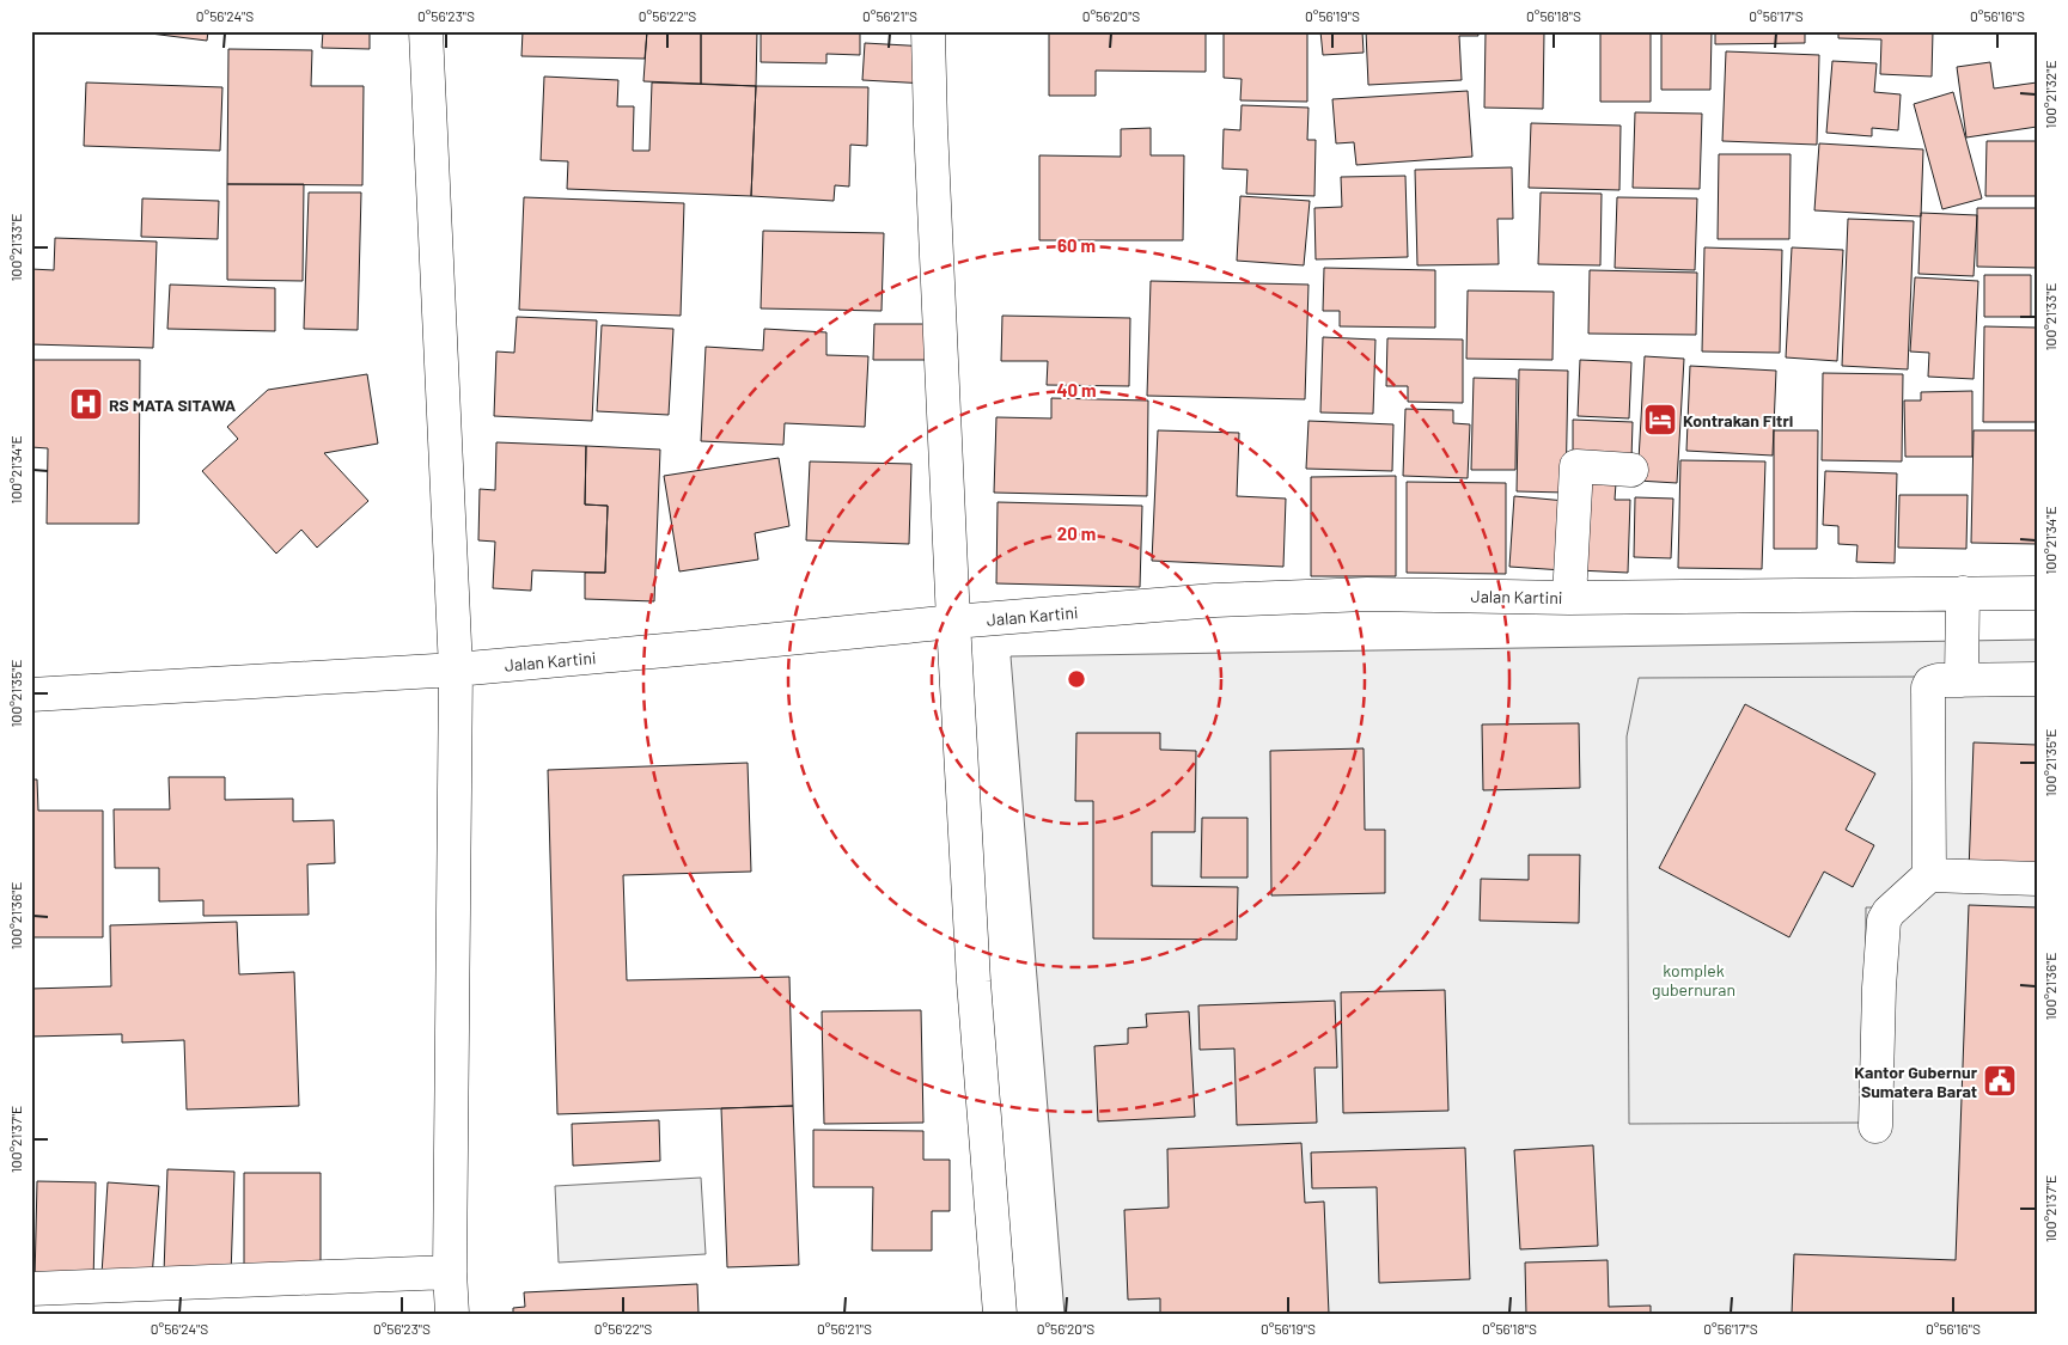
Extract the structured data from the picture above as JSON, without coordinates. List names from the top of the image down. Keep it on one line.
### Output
{"streets":{"street":["Jalan Kartini"]},"parks":["komplek gubernuran"],"places":{"hospital":["RS MATA SITAWA"],"hotel":["Kontrakan Fitri"],"public building":["Kantor Gubernur Sumatera Barat"]},"coordinates":["0°56'24\"S","0°56'23\"S","0°56'22\"S","0°56'21\"S","0°56'20\"S","0°56'19\"S","0°56'18\"S","0°56'17\"S","0°56'16\"S","100°21'32\"E","100°21'33\"E","100°21'34\"E","100°21'35\"E","100°21'36\"E","100°21'37\"E"],"rings":["60 m","40 m","20 m"]}
